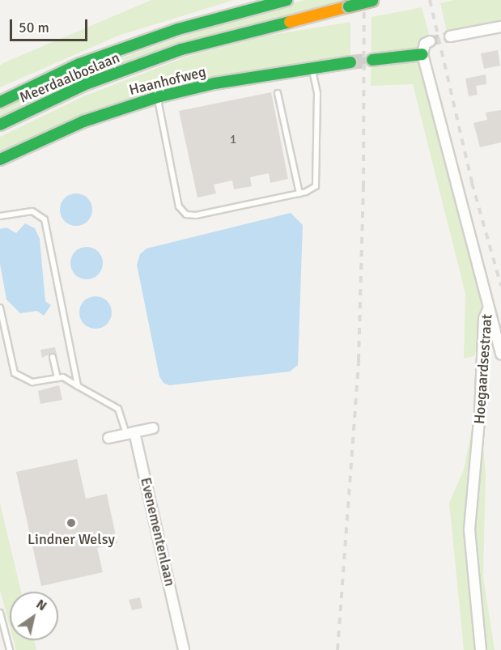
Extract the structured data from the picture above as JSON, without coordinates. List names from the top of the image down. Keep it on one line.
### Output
{"streets":{"main road":["Meerdaalboslaan","Haanhofweg"],"street":["Hoegaardsestraat","Evenementenlaan"]},"places":["Lindner Welsy"],"house_numbers":["1"],"scale_bar":"50 m","north":"top right"}
